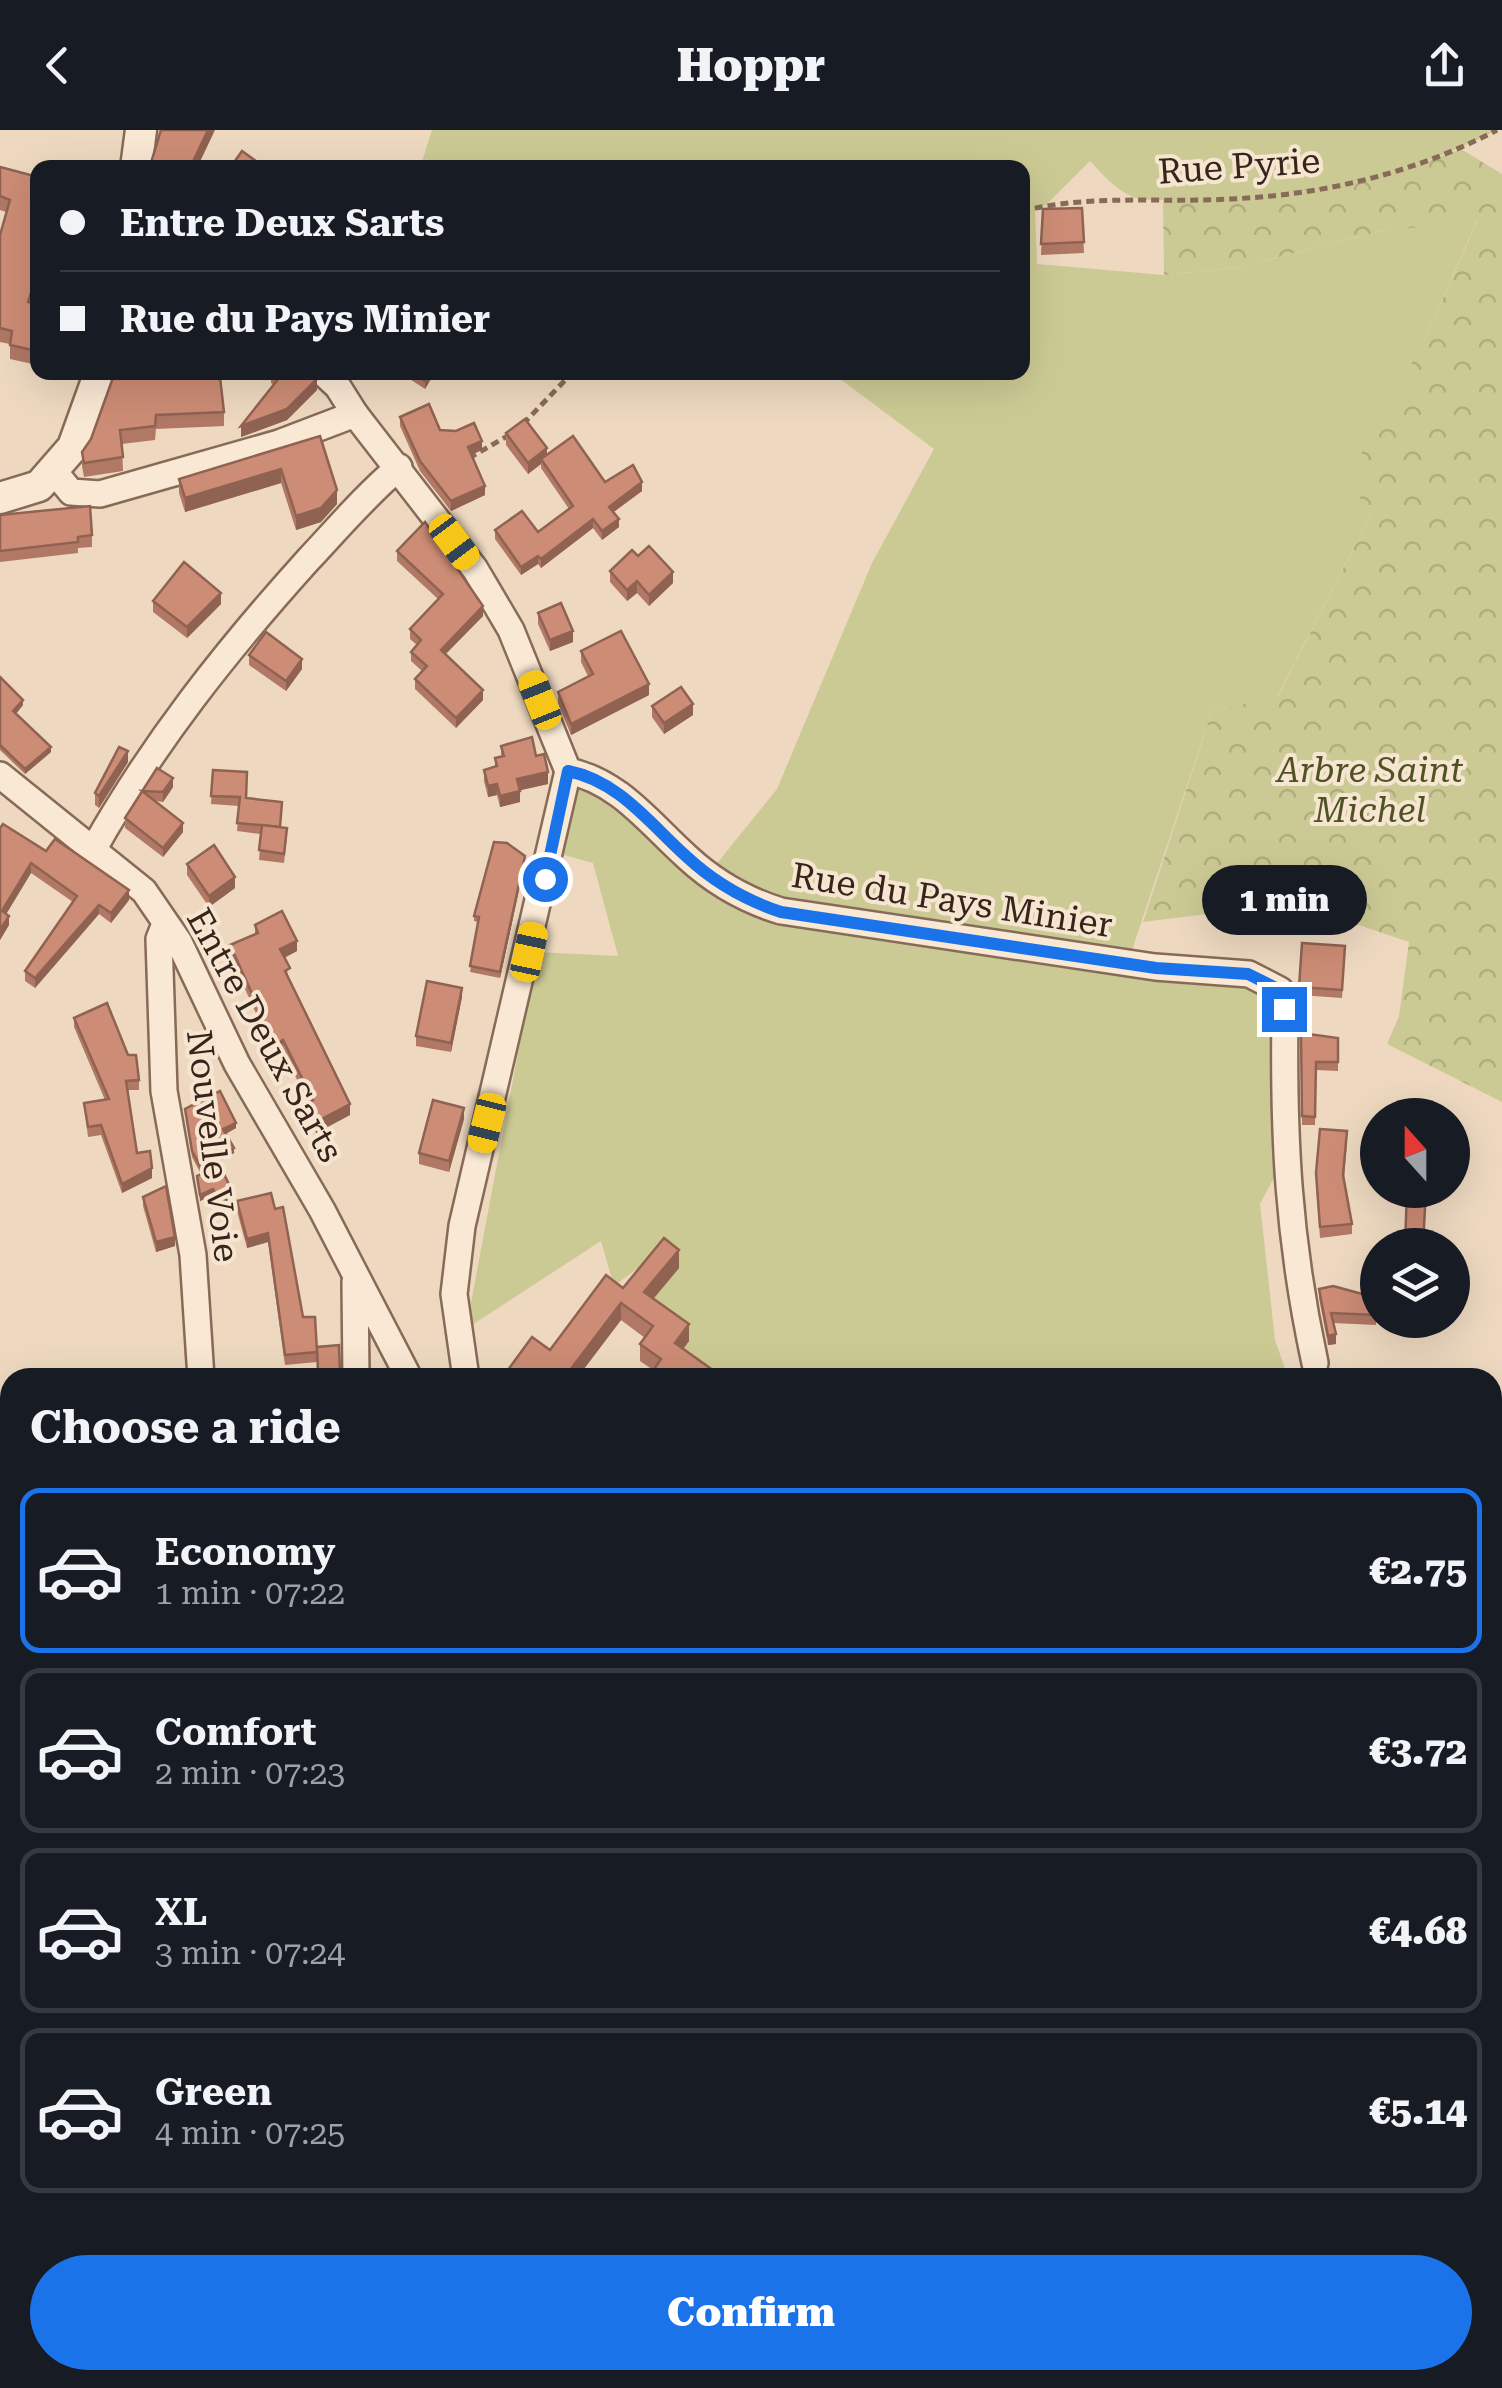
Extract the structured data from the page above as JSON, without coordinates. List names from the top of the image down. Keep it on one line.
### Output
{"streets":{"street":["Rue du Pays Minier","Entre Deux Sarts","Nouvelle Voie"],"path":["Rue Pyrie"]},"crossings":[["Entre Deux Sarts","Nouvelle Voie"]],"parks":["Arbre Saint Michel"],"north":"top","page":{"header":"Hoppr","banner":["Entre Deux Sarts","Rue du Pays Minier"],"bubble":"1 min","heading":"Choose a ride","list":[{"name":"Economy","note":"1 min · 07:22","value":"€2.75"},{"name":"Comfort","note":"2 min · 07:23","value":"€3.72"},{"name":"XL","note":"3 min · 07:24","value":"€4.68"},{"name":"Green","note":"4 min · 07:25","value":"€5.14"}],"buttons":"Confirm"}}
